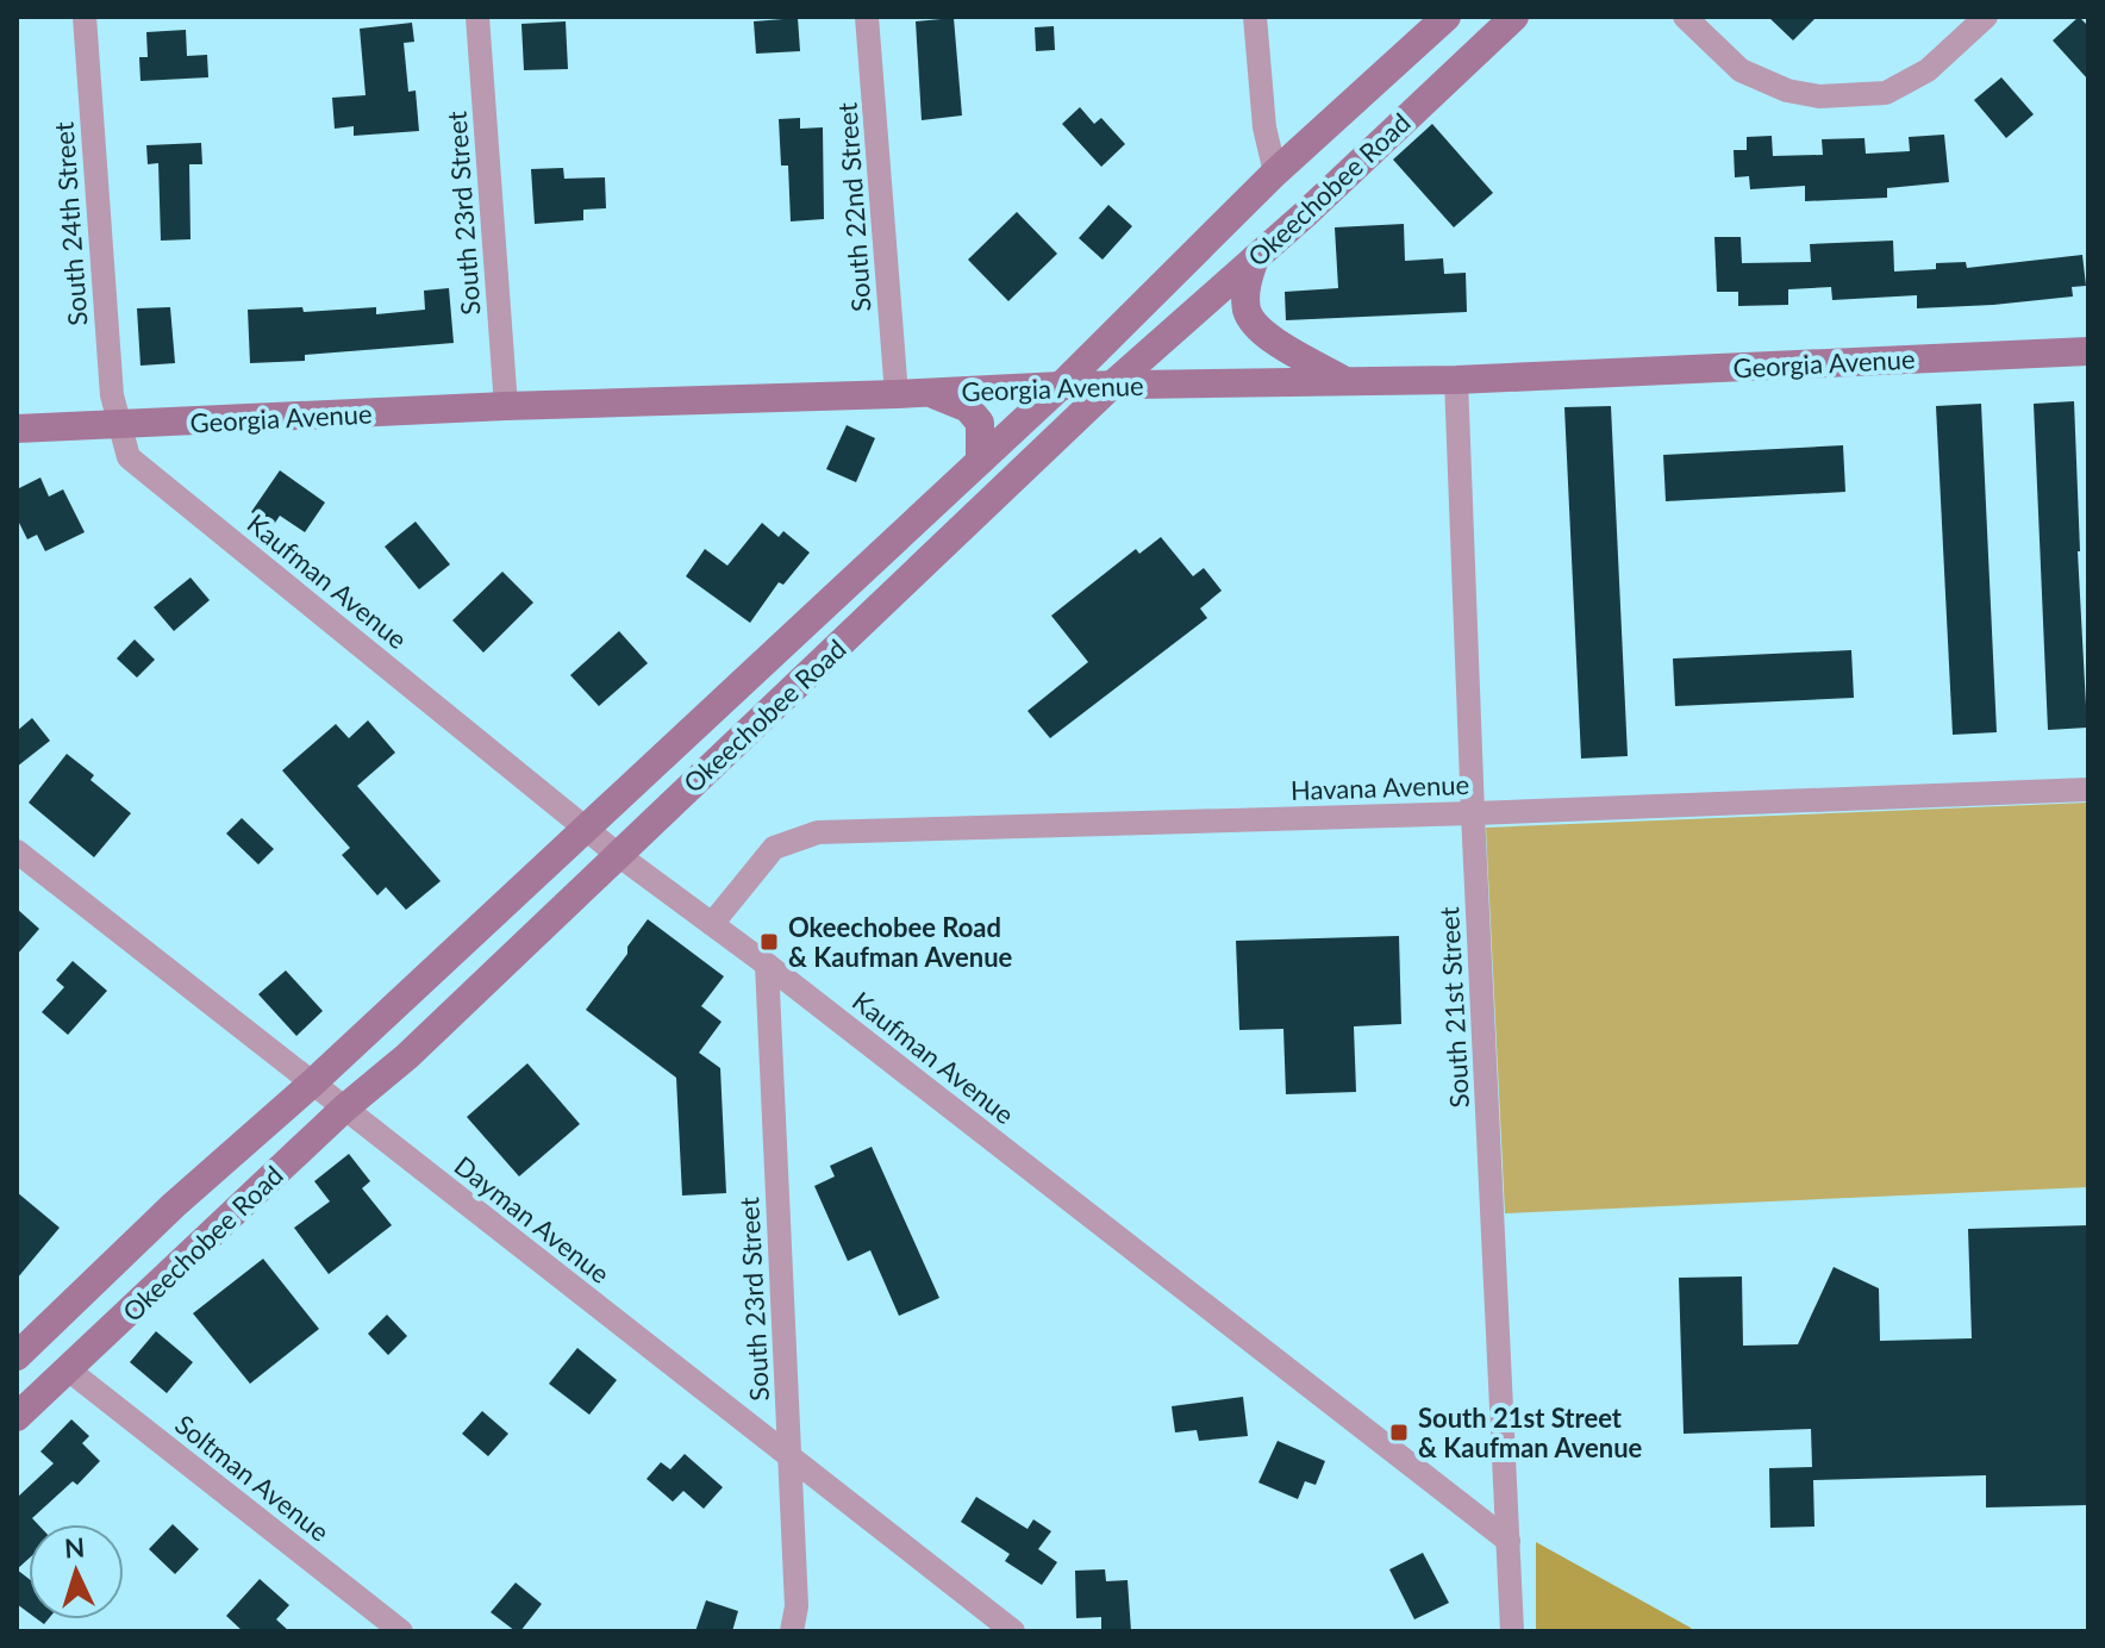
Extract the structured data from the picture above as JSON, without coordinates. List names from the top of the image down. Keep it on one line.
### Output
{"streets":{"main road":["Okeechobee Road","Georgia Avenue"],"street":["South 22nd Street","South 23rd Street","South 24th Street","Kaufman Avenue","Havana Avenue","South 21st Street","Dayman Avenue","Soltman Avenue"]},"crossings":[["Okeechobee Road","Georgia Avenue"],["Okeechobee Road","Kaufman Avenue"],["Okeechobee Road","Dayman Avenue"],["Okeechobee Road","Soltman Avenue"],["South 22nd Street","Georgia Avenue"],["South 23rd Street","Georgia Avenue"],["South 23rd Street","Kaufman Avenue"],["South 23rd Street","Dayman Avenue"],["South 24th Street","Georgia Avenue"],["South 24th Street","Kaufman Avenue"],["Georgia Avenue","Kaufman Avenue"],["Georgia Avenue","South 21st Street"],["Kaufman Avenue","Havana Avenue"],["Kaufman Avenue","South 21st Street"],["Havana Avenue","South 21st Street"]],"places":{"transit":["Okeechobee Road & Kaufman Avenue","South 21st Street & Kaufman Avenue"]},"north":"top"}
